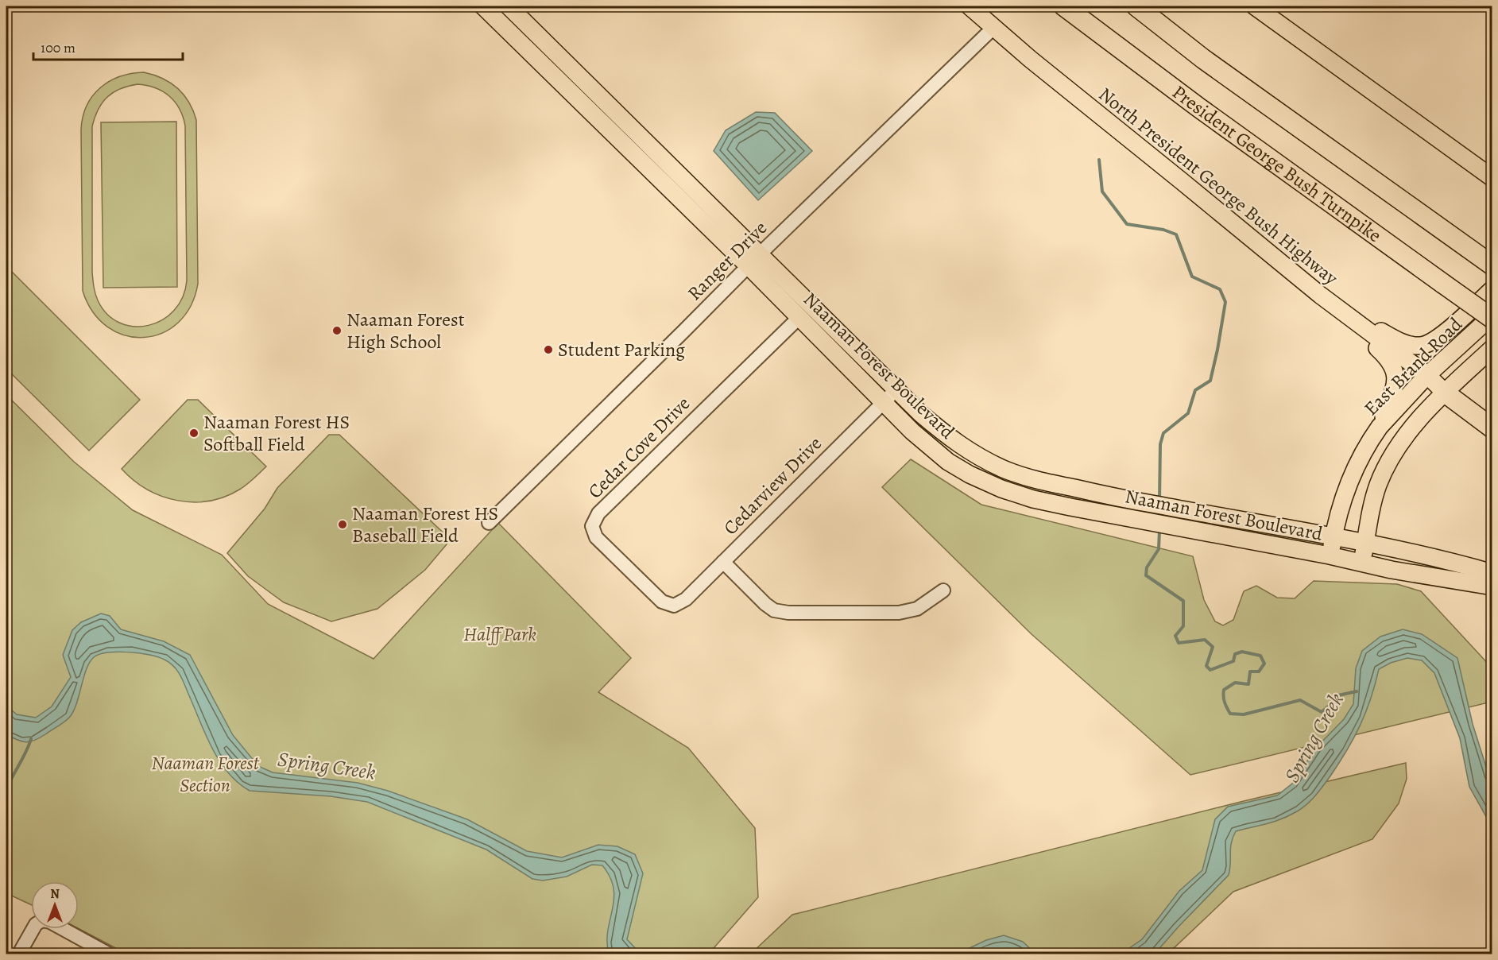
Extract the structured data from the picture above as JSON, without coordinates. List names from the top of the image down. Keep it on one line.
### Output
{"streets":{"highway":["President George Bush Turnpike"],"main road":["North President George Bush Highway","Naaman Forest Boulevard","East Brand Road"],"street":["Ranger Drive","Cedar Cove Drive","Cedarview Drive"]},"crossings":[["President George Bush Turnpike","East Brand Road"],["North President George Bush Highway","Ranger Drive"],["North President George Bush Highway","East Brand Road"],["Ranger Drive","Naaman Forest Boulevard"],["Naaman Forest Boulevard","East Brand Road"],["Naaman Forest Boulevard","Cedar Cove Drive"],["Naaman Forest Boulevard","Cedarview Drive"],["Cedar Cove Drive","Cedarview Drive"]],"water":["Spring Creek"],"parks":["Halff Park","Naaman Forest Section"],"places":["Naaman Forest High School","Student Parking","Naaman Forest HS Softball Field","Naaman Forest HS Baseball Field"],"scale_bar":"100 m","north":"top"}
